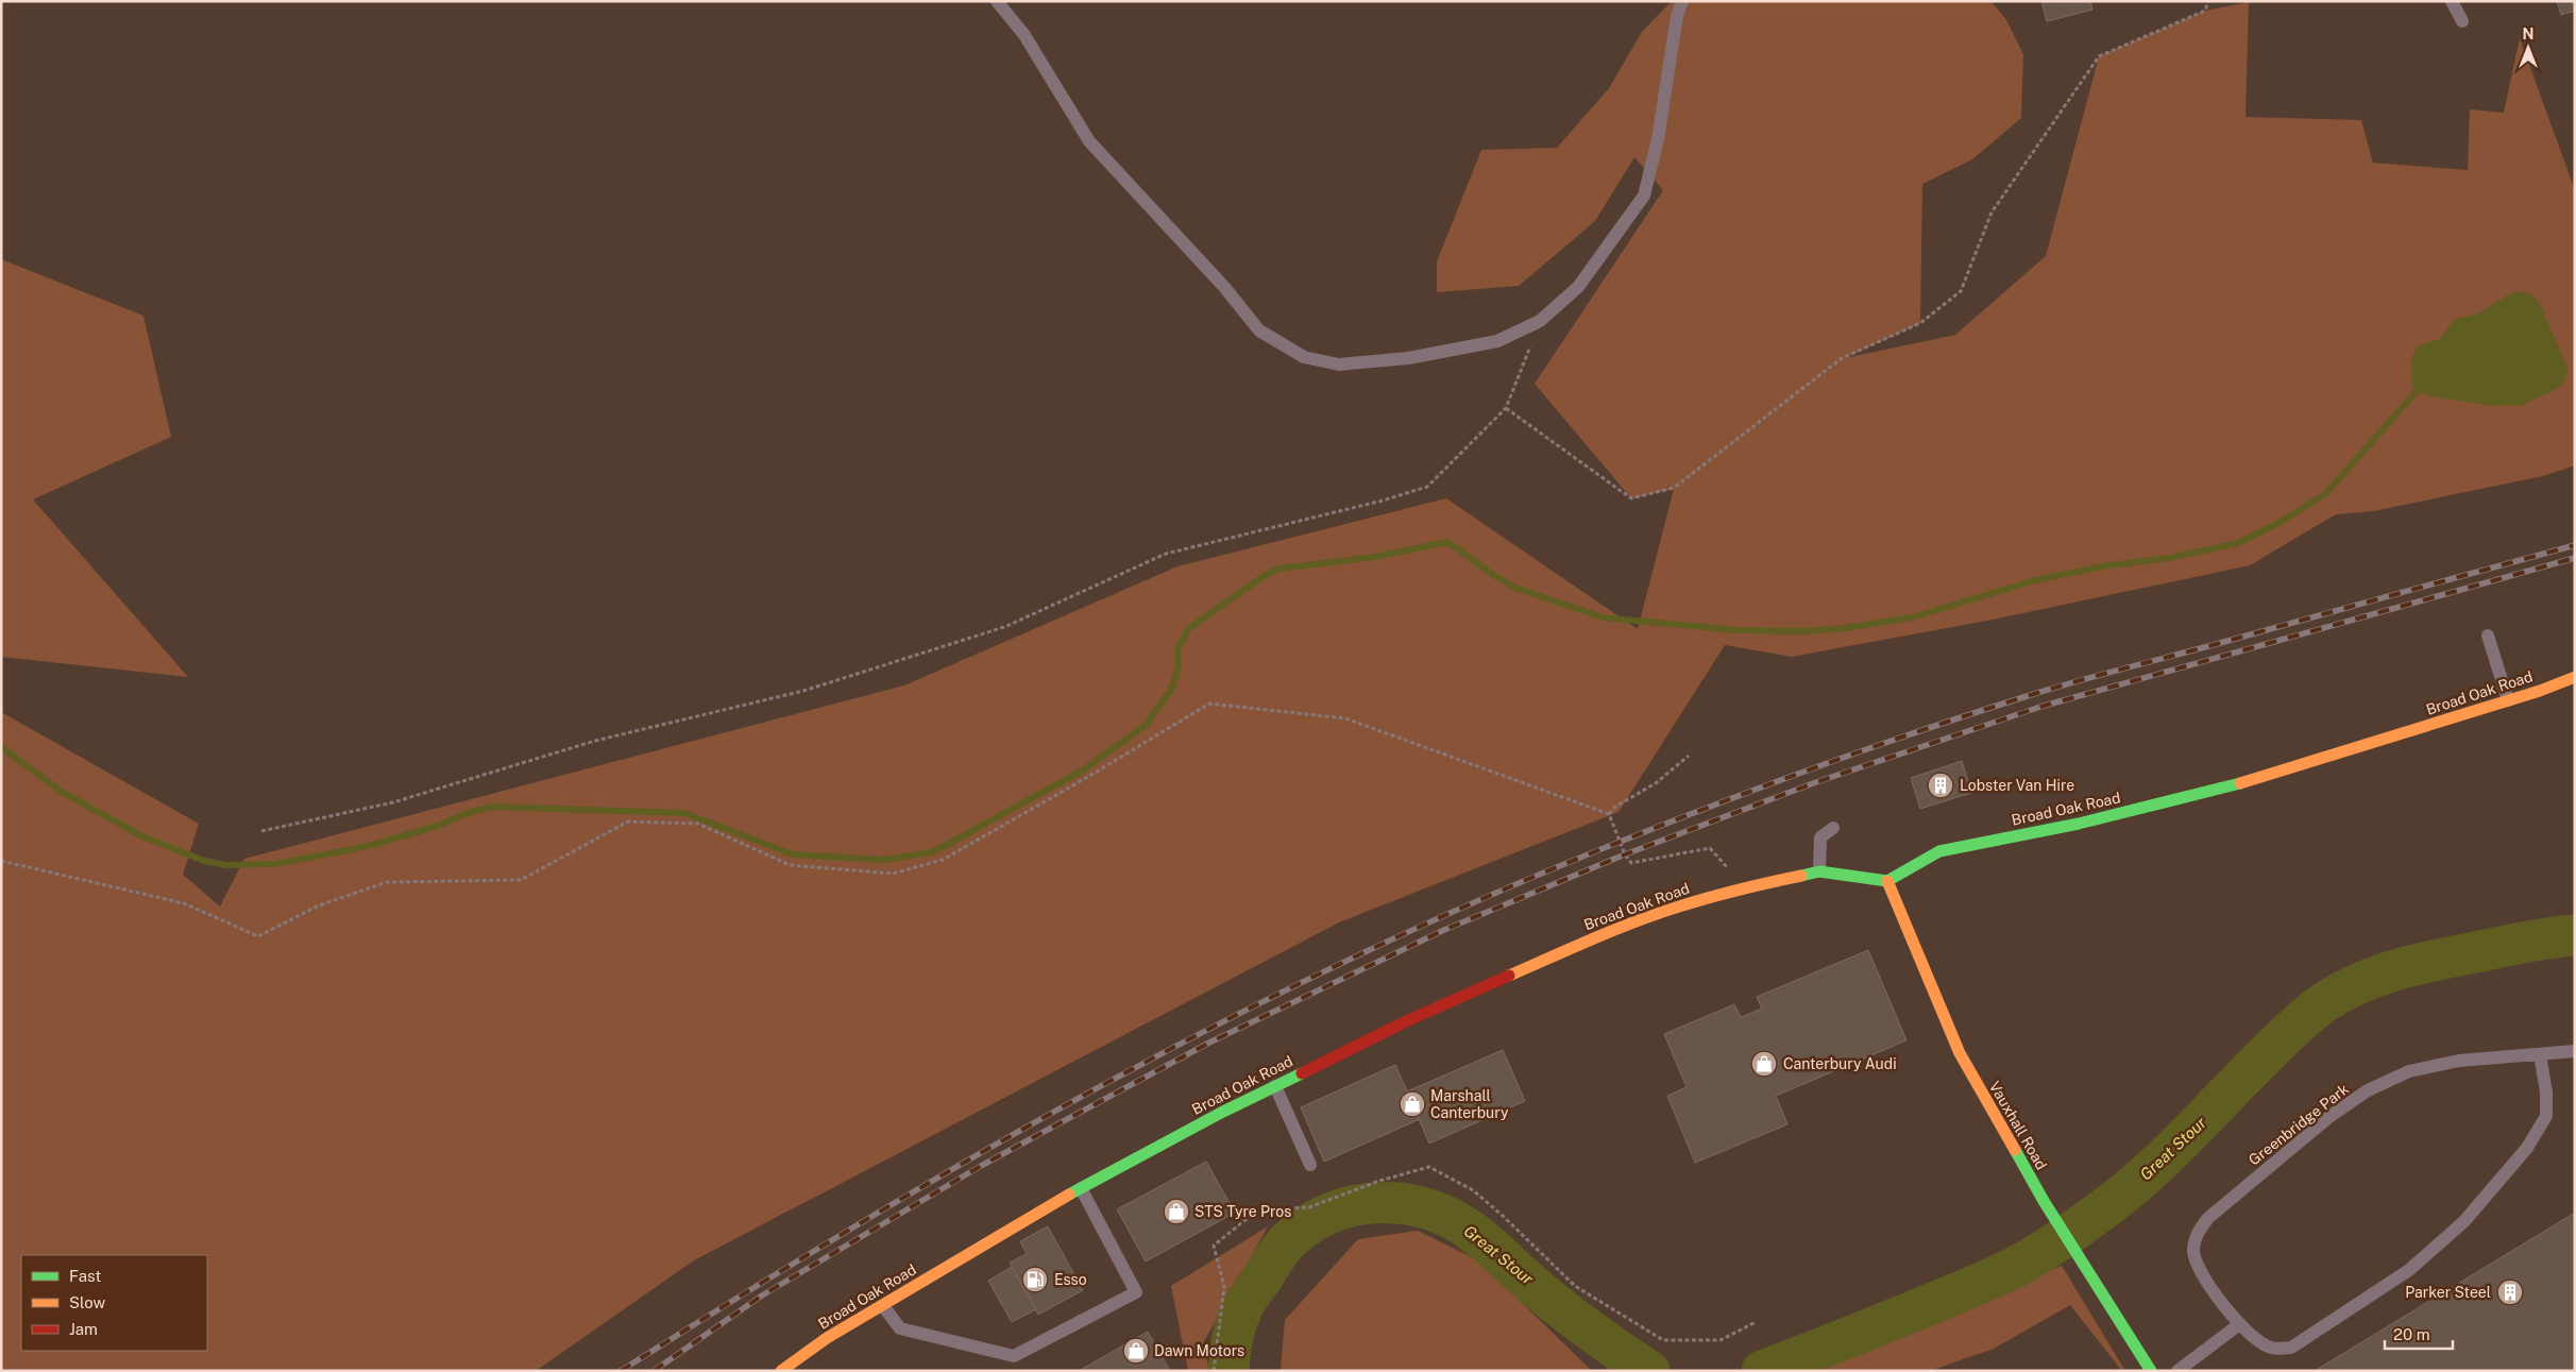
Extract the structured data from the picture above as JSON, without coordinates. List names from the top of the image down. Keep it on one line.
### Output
{"streets":{"street":["Broad Oak Road","Vauxhall Road"],"lane":["Greenbridge Park"]},"crossings":[["Broad Oak Road","Vauxhall Road"]],"water":["Great Stour"],"places":{"building":["Lobster Van Hire","Parker Steel"],"shop":["Canterbury Audi","Marshall Canterbury","STS Tyre Pros","Dawn Motors"],"fuel station":["Esso"]},"legend":["Fast","Slow","Jam"],"scale_bar":"20 m","north":"top"}
